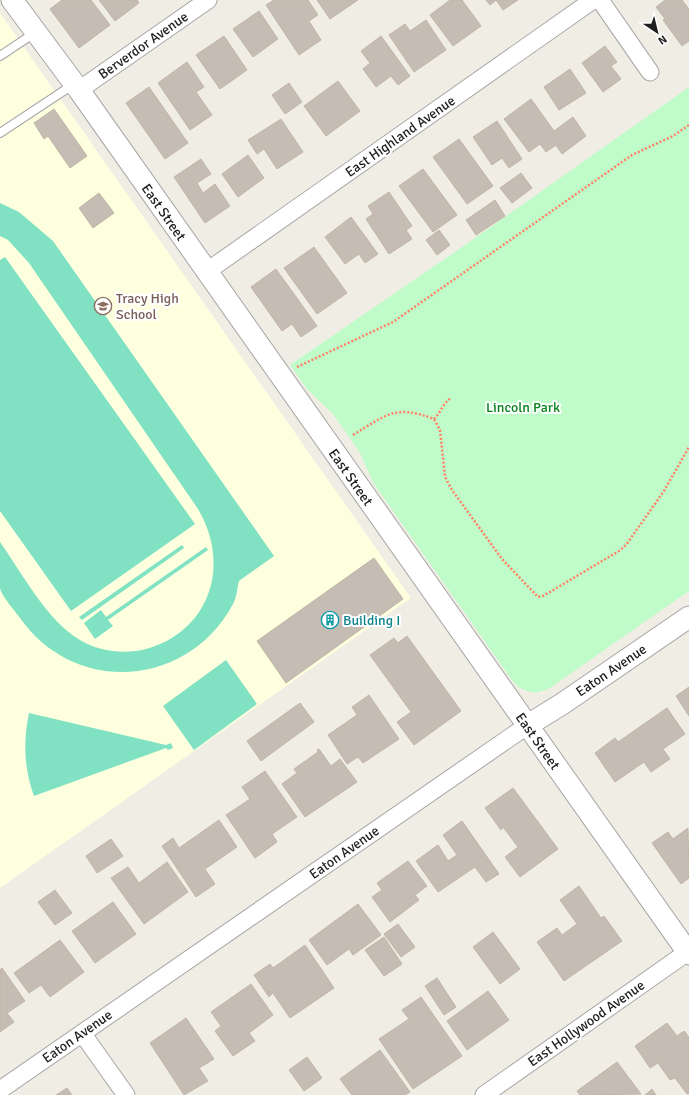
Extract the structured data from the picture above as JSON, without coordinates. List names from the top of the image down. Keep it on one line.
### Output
{"streets":{"street":["Berverdor Avenue","East Highland Avenue","East Street","Eaton Avenue","East Hollywood Avenue"]},"crossings":[["Berverdor Avenue","East Street"],["East Highland Avenue","East Street"],["East Street","Eaton Avenue"],["East Street","East Hollywood Avenue"]],"parks":["Lincoln Park"],"places":{"school or university":["Tracy High School"],"building":["Building I"]},"north":"bottom right"}
